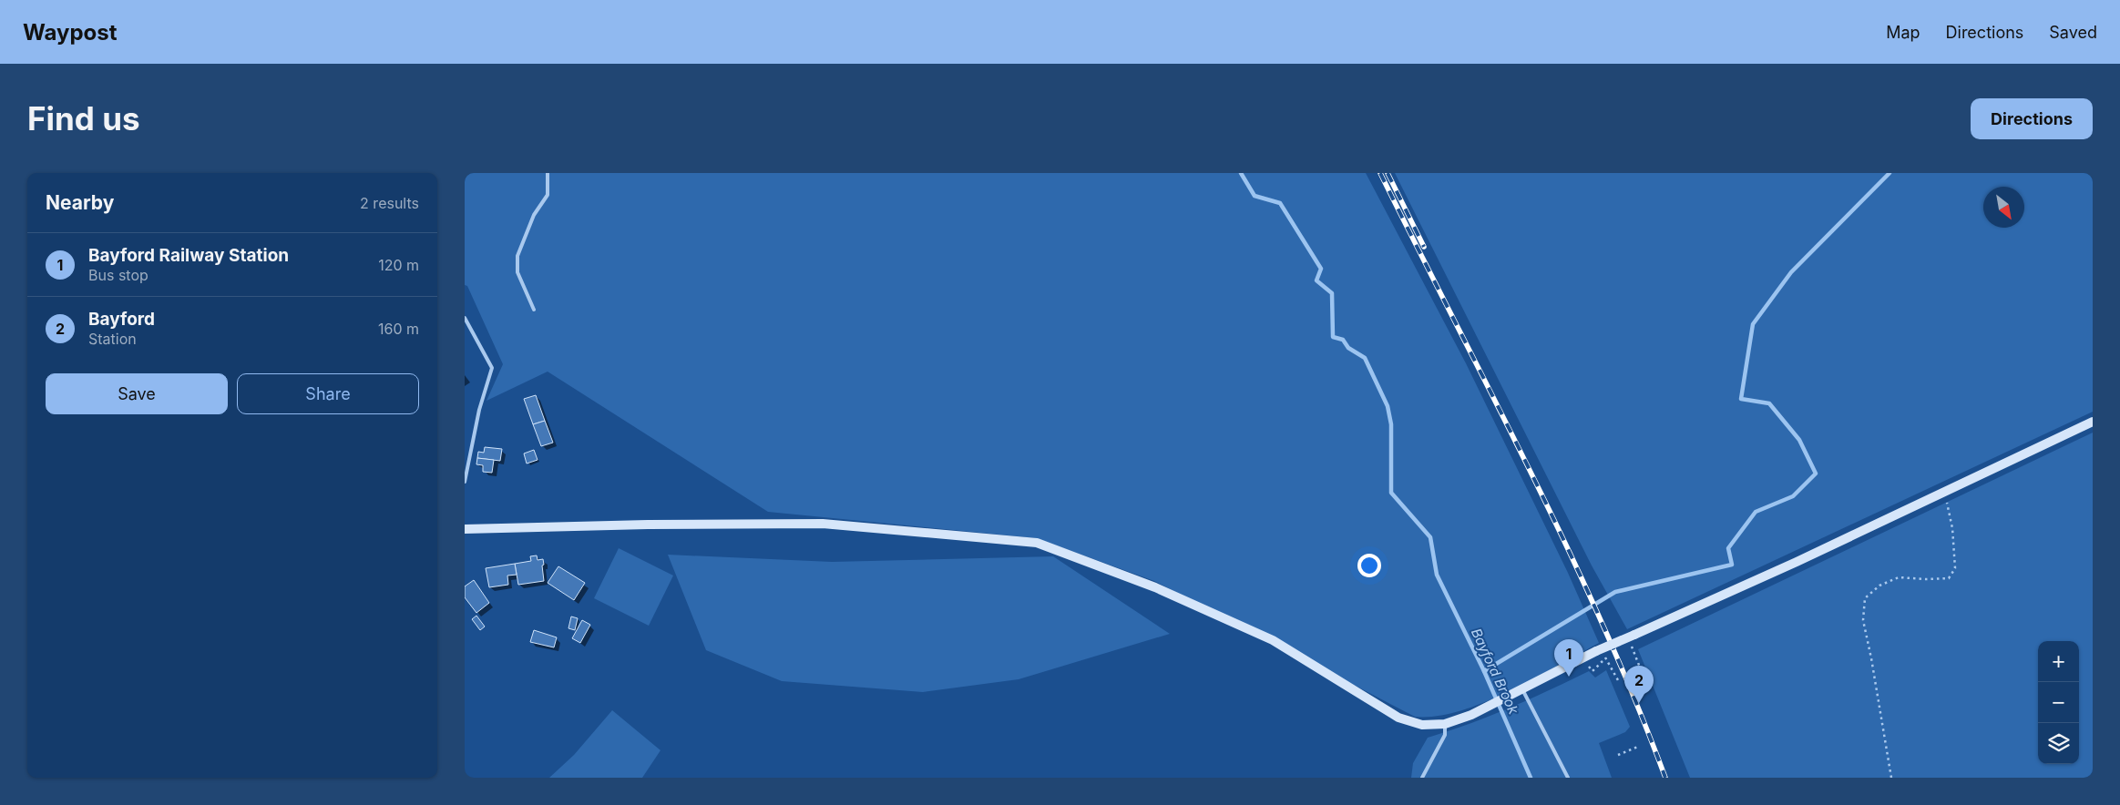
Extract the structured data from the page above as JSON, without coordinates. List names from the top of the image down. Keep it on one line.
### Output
{"water":["Bayford Brook"],"north":"bottom right","page":{"header":"Waypost","nav":["Map","Directions","Saved"],"buttons":["Directions",["Save","Share"]],"title":"Find us","heading":["Nearby","2 results"],"list":[{"mark":"1","name":"Bayford Railway Station","note":"Bus stop","value":"120 m"},{"mark":"2","name":"Bayford","note":"Station","value":"160 m"}],"pins":["1","2"],"map_buttons":["+","−"]}}
